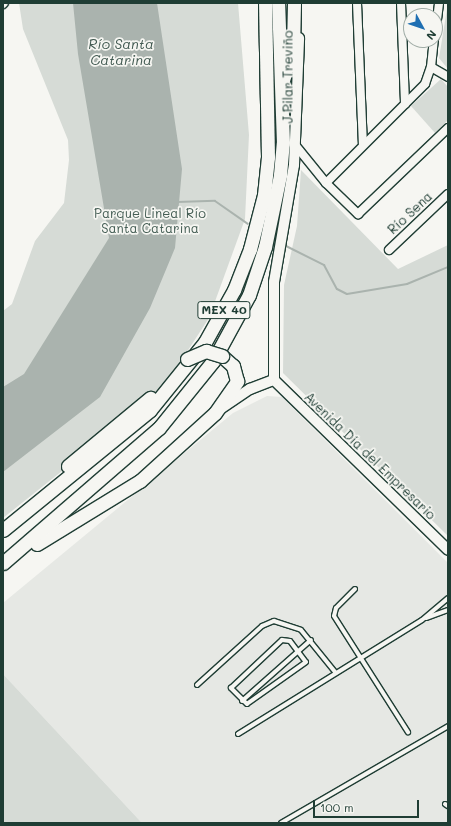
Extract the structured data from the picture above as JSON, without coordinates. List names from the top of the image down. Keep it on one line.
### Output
{"streets":{"highway":["MEX 40"],"street":["Río Sena","Avenida Día del Empresario"]},"water":["Río Santa Catarina"],"parks":["Parque Lineal Río Santa Catarina"],"scale_bar":"100 m","north":"bottom right"}
